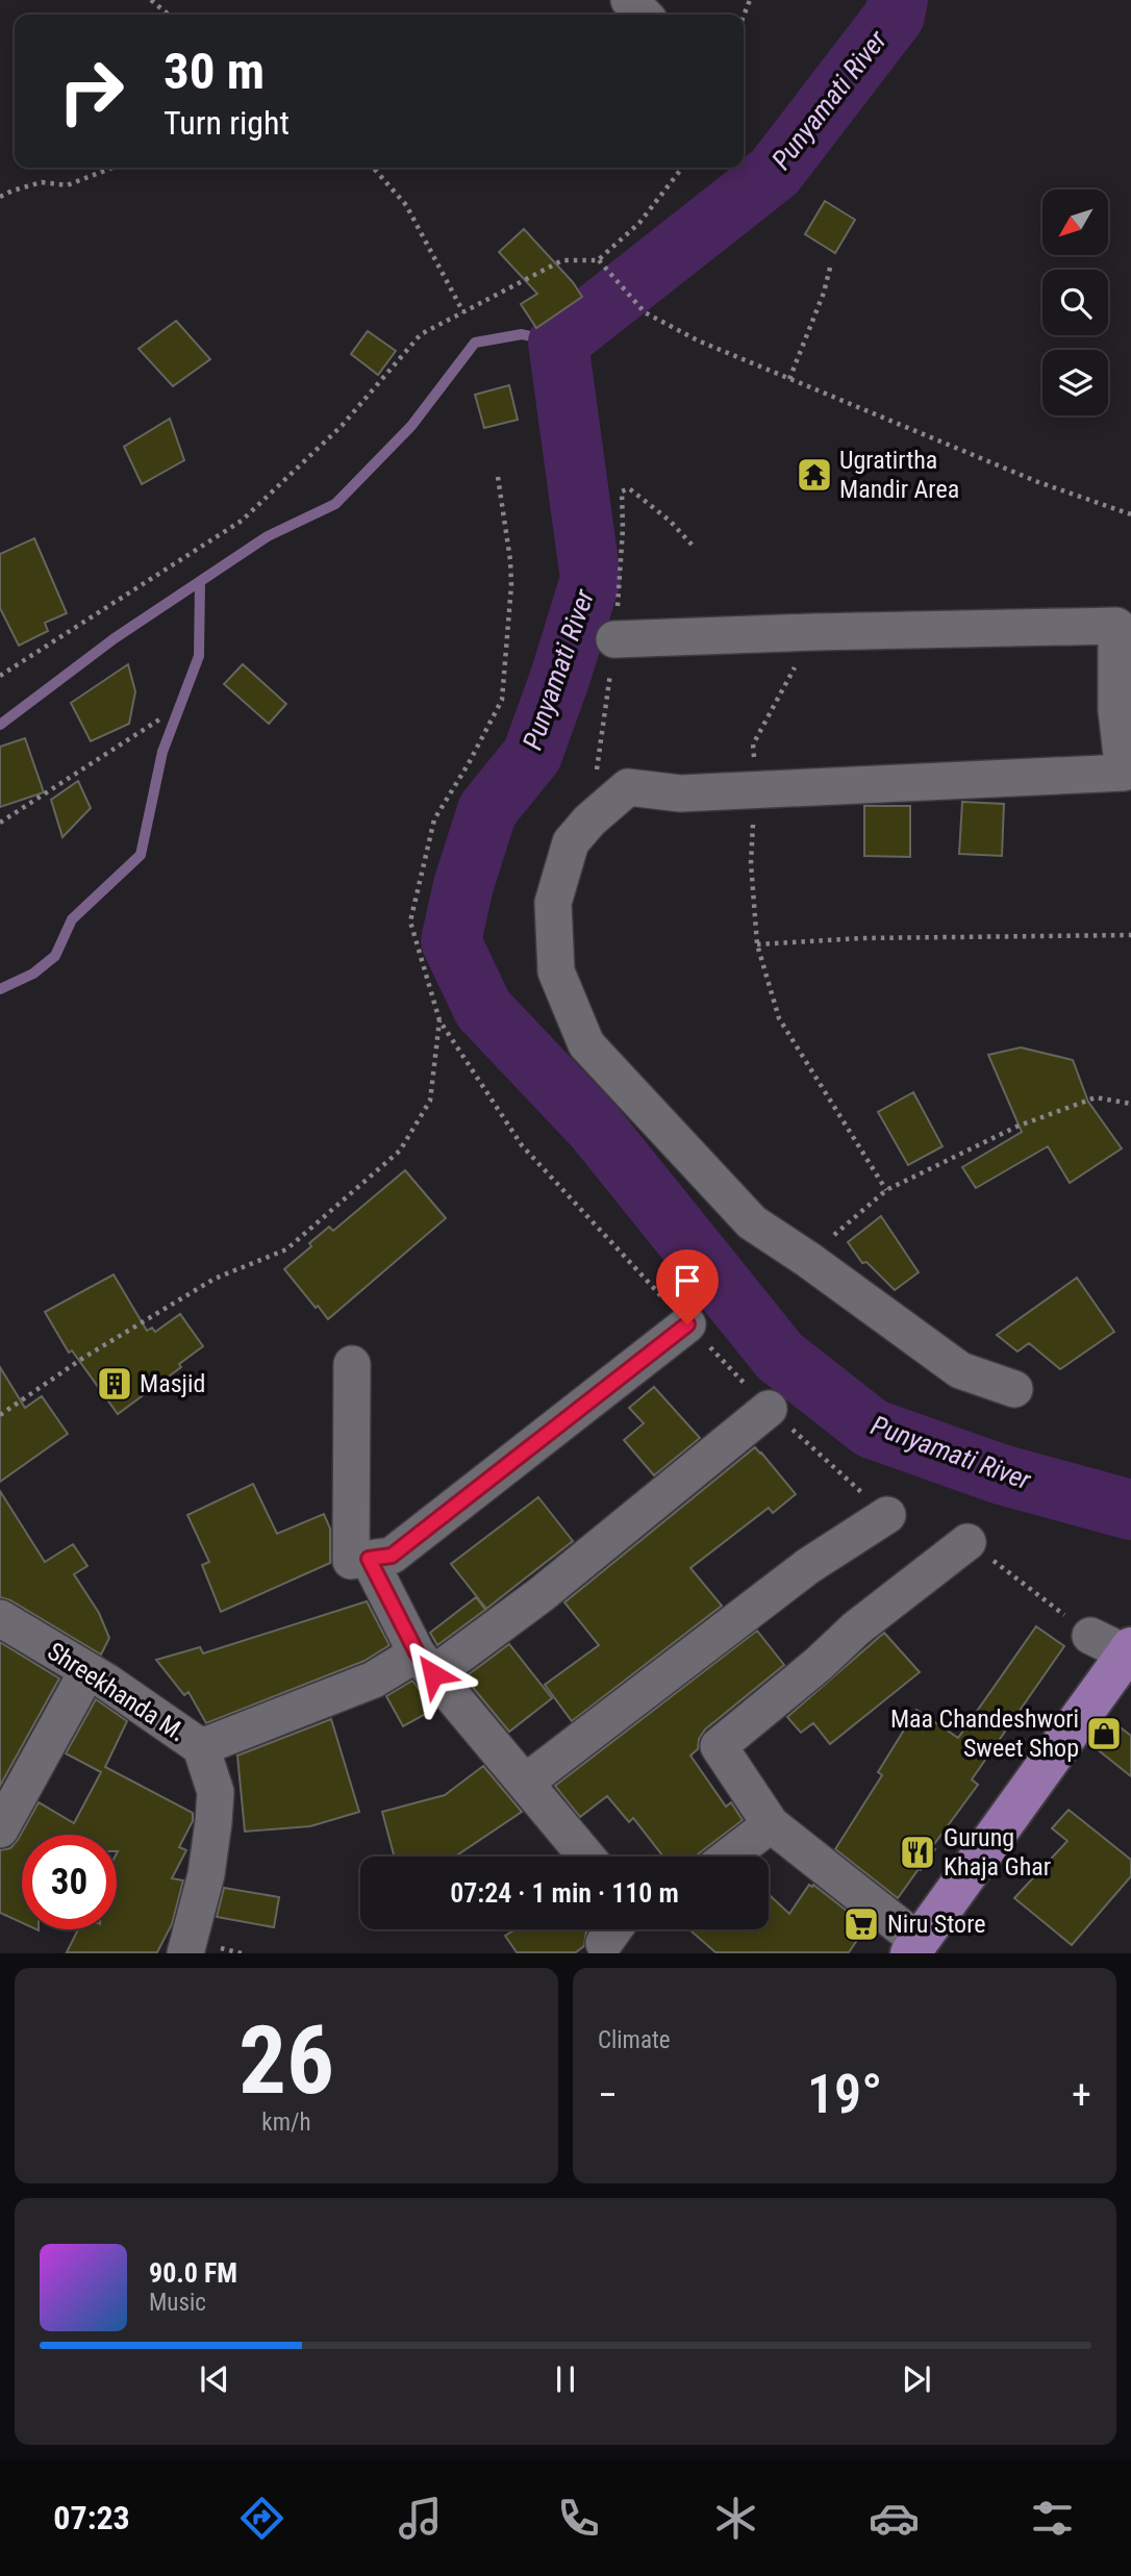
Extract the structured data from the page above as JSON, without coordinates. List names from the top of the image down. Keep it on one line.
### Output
{"streets":{"street":["Shreekhanda M."]},"water":["Punyamati River"],"places":{"temple":["Ugratirtha Mandir Area"],"building":["Masjid"],"shop":["Maa Chandeshwori Sweet Shop"],"restaurant":["Gurung Khaja Ghar"],"supermarket":["Niru Store"]},"north":"bottom left","page":{"turn":["30 m","Turn right"],"limit":"30","trip":"07:24 · 1 min · 110 m","tile":[["26","km/h"],"Climate"],"heat":["−","19°","+"],"song":["90.0 FM","Music"],"tabs":"07:23"}}
